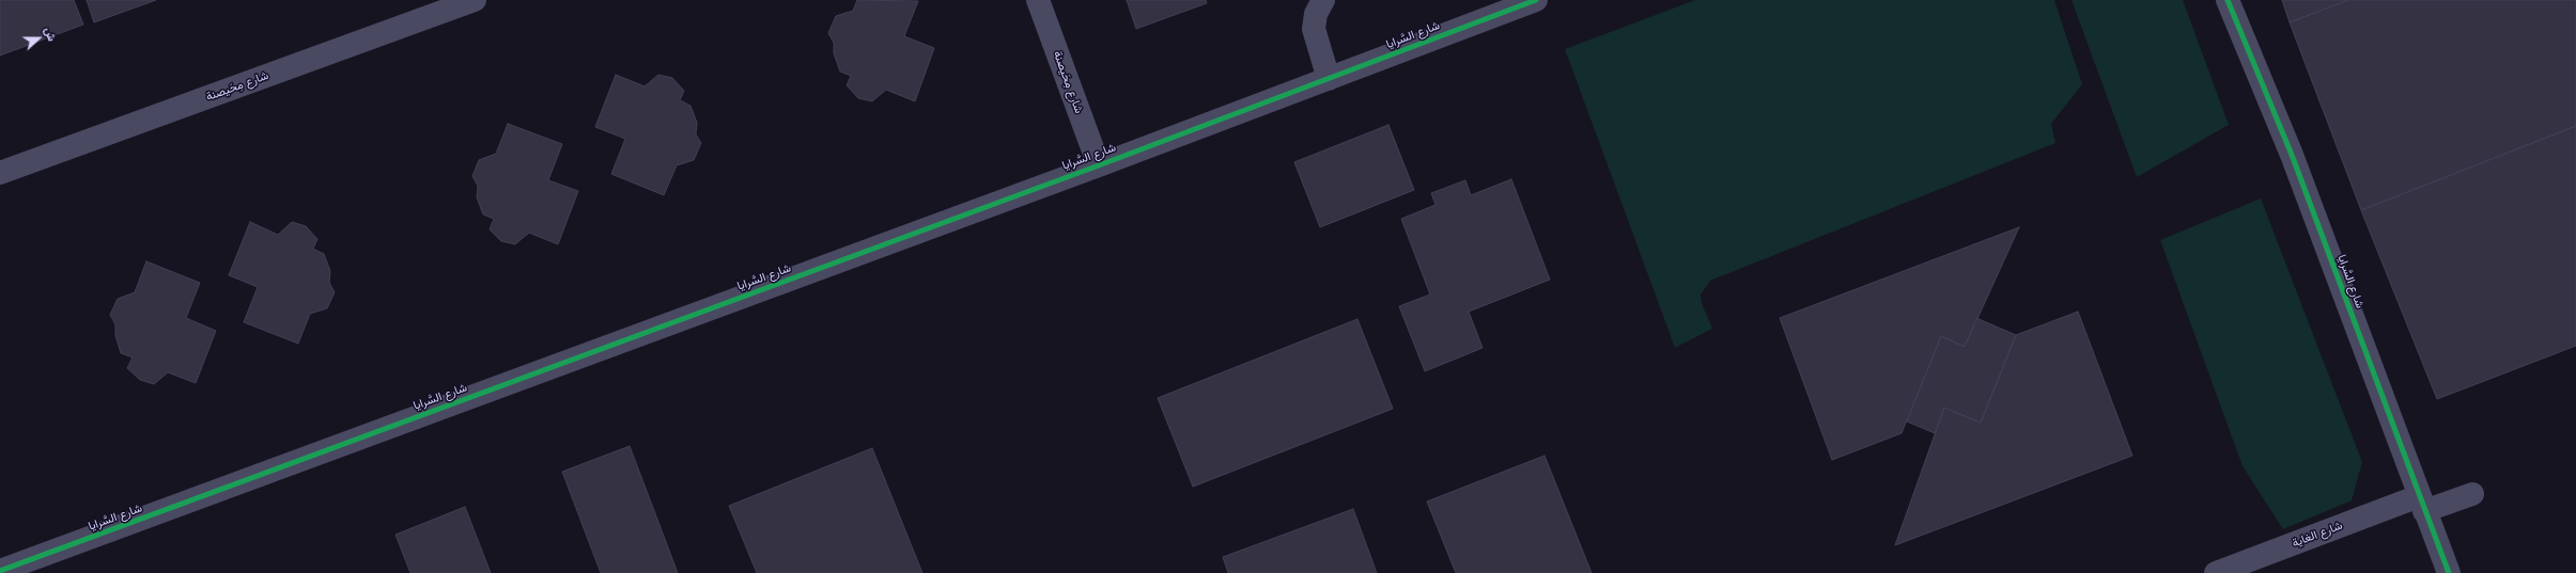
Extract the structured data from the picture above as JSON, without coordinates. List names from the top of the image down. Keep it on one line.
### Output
{"streets":{"street":["شارع السَّرايا","شارع مِحَيصنة","شارع الغاية"]},"crossings":[["شارع السَّرايا","شارع مِحَيصنة"],["شارع السَّرايا","شارع الغاية"]],"north":"right"}
